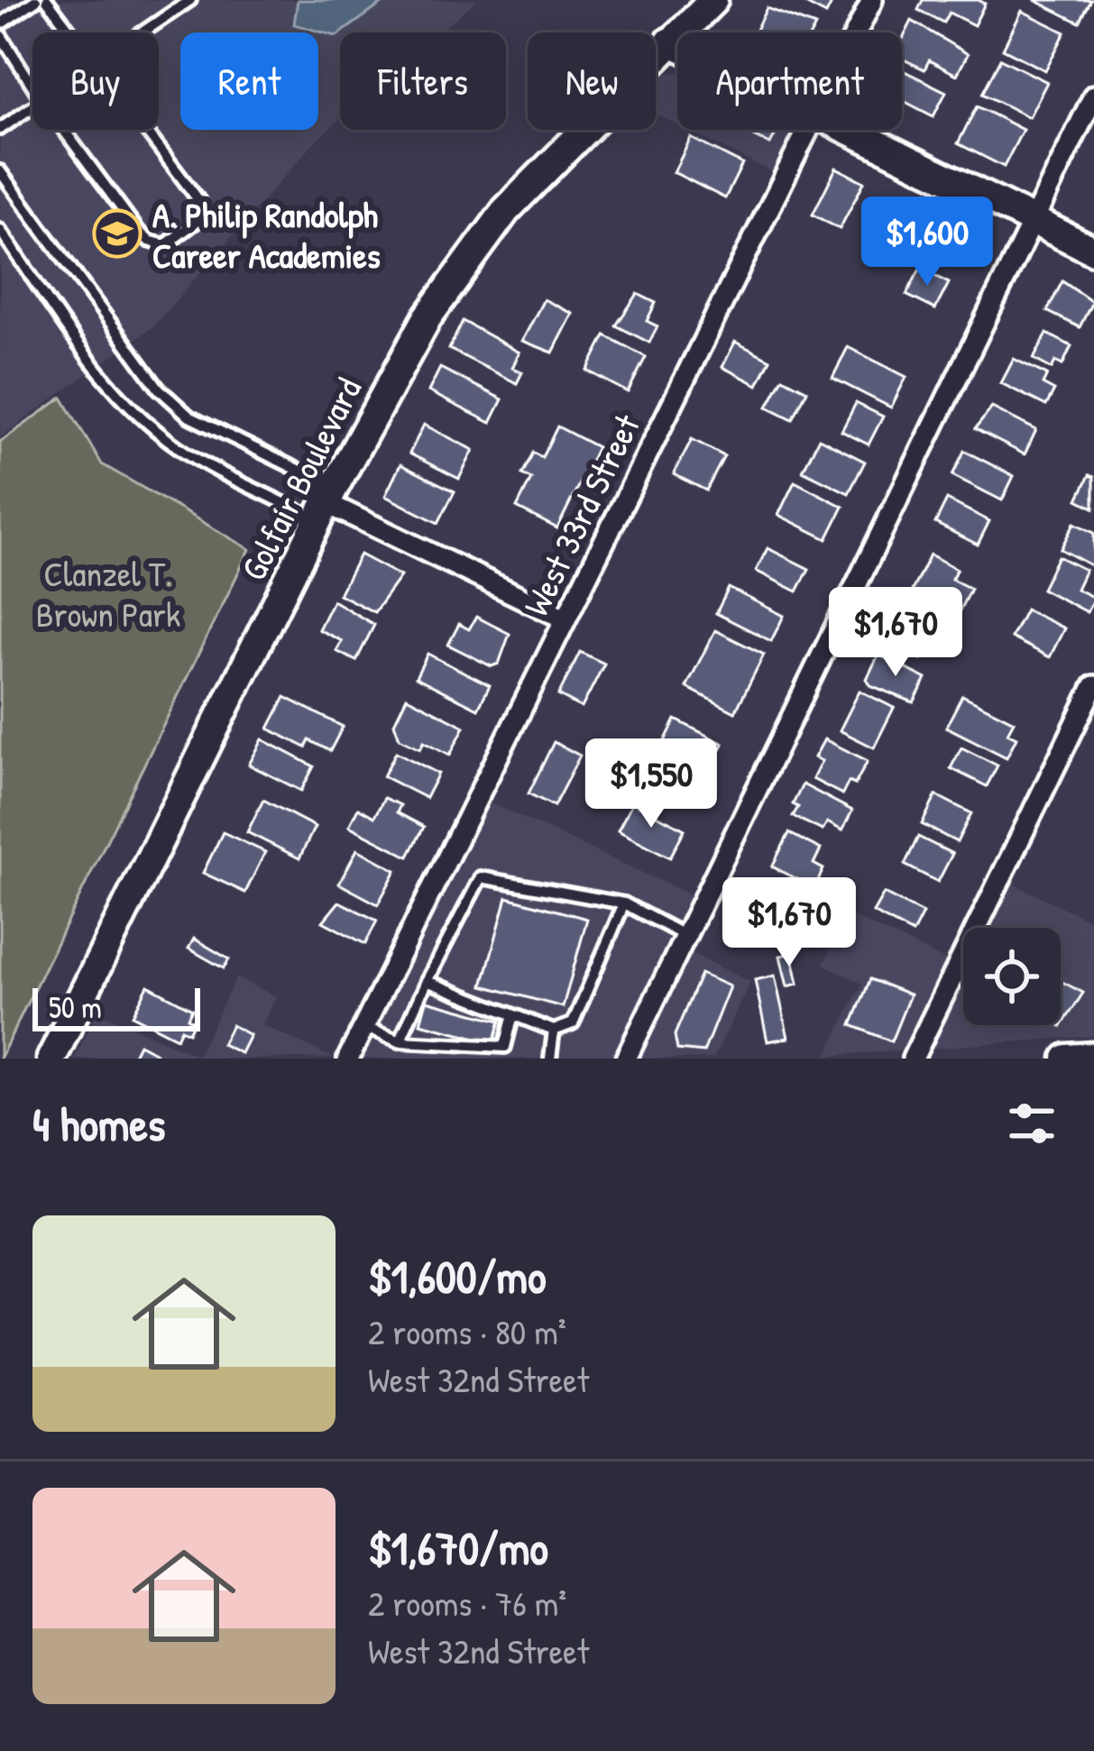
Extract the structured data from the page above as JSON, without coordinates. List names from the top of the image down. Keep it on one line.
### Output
{"streets":{"main road":["Golfair Boulevard"],"street":["West 33rd Street"]},"parks":["Clanzel T. Brown Park"],"places":{"school or university":["A. Philip Randolph Career Academies"]},"scale_bar":"50 m","page":{"chip":["Buy","Rent","Filters","New","Apartment"],"price":["$1,600","$1,670","$1,550","$1,670"],"scale":"50 m","heading":"4 homes","list":[{"name":"$1,600/mo","note":"2 rooms · 80 m² · West 32nd Street"},{"name":"$1,670/mo","note":"2 rooms · 76 m² · West 32nd Street"}]}}
